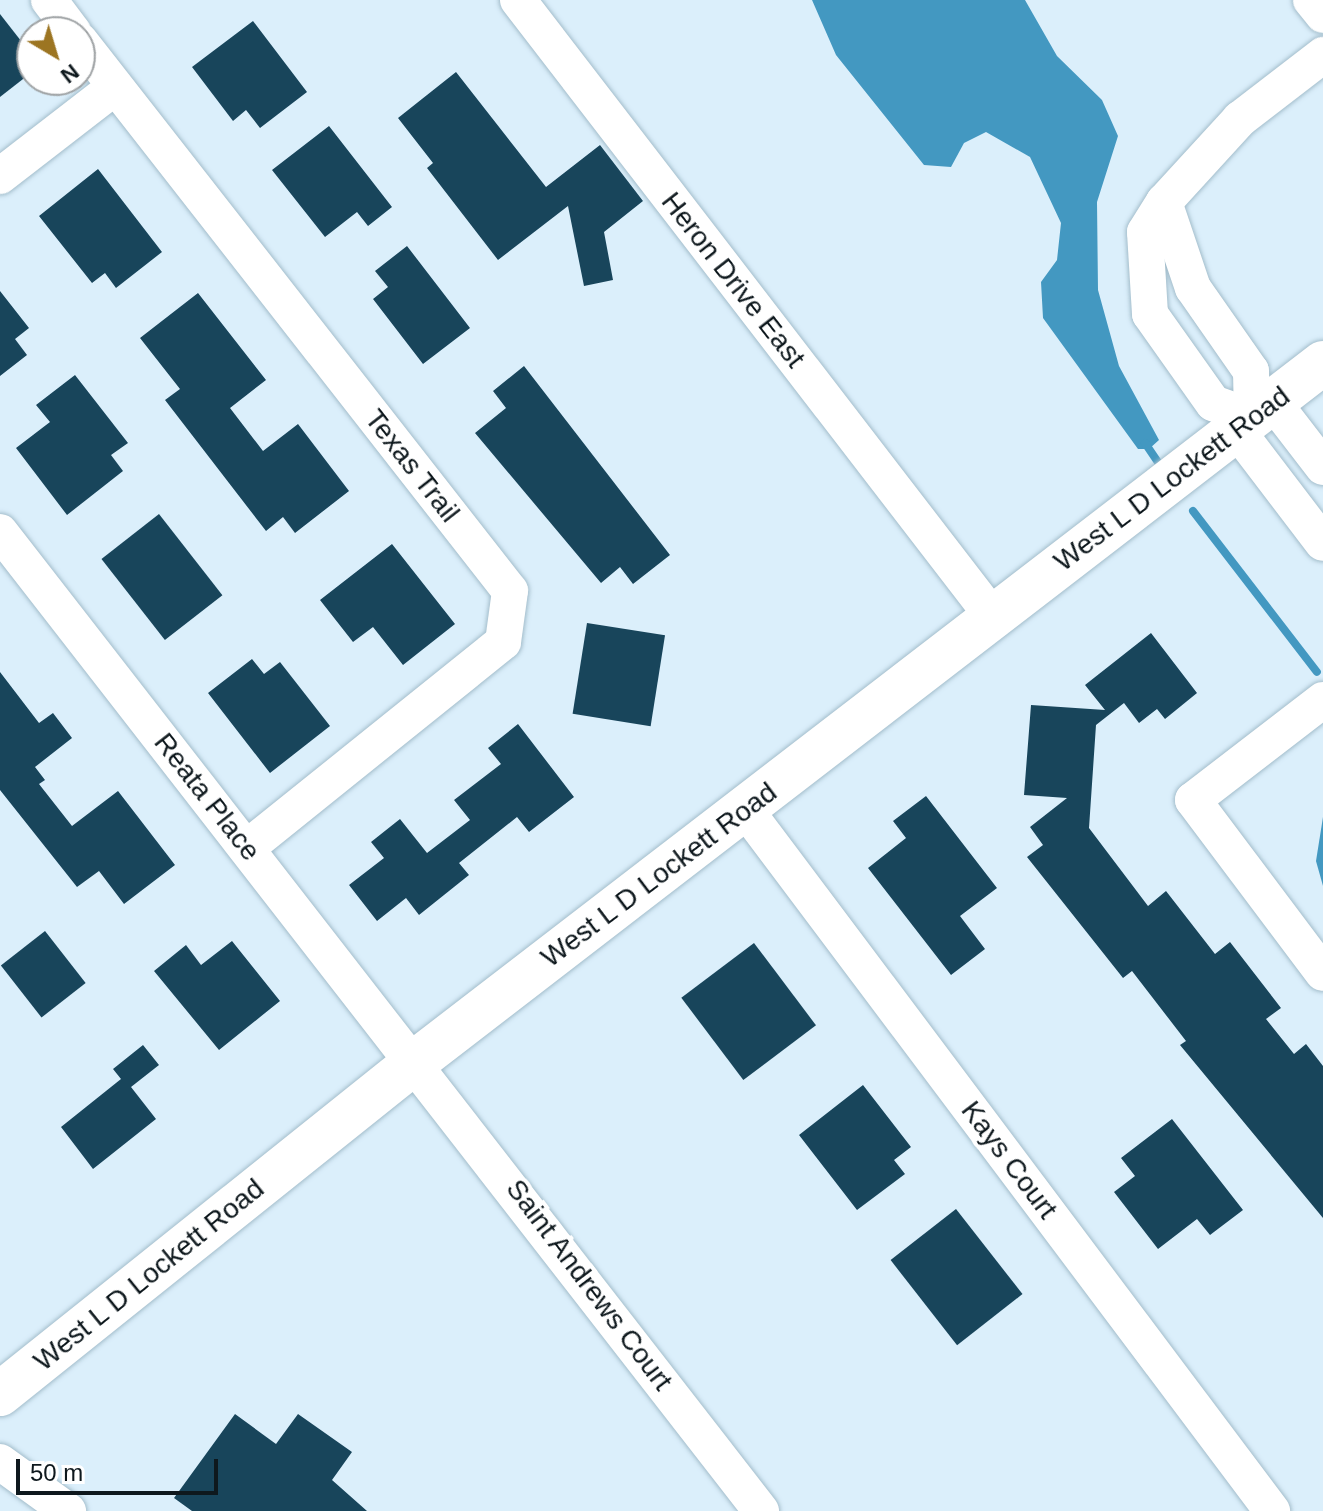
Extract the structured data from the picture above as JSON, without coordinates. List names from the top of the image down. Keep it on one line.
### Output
{"streets":{"main road":["West L D Lockett Road"],"street":["Heron Drive East","Texas Trail","Reata Place","Kays Court","Saint Andrews Court"]},"crossings":[["Heron Drive East","West L D Lockett Road"],["Texas Trail","Reata Place"],["West L D Lockett Road","Reata Place"],["West L D Lockett Road","Kays Court"],["West L D Lockett Road","Saint Andrews Court"],["Reata Place","Saint Andrews Court"]],"scale_bar":"50 m","north":"bottom right"}
